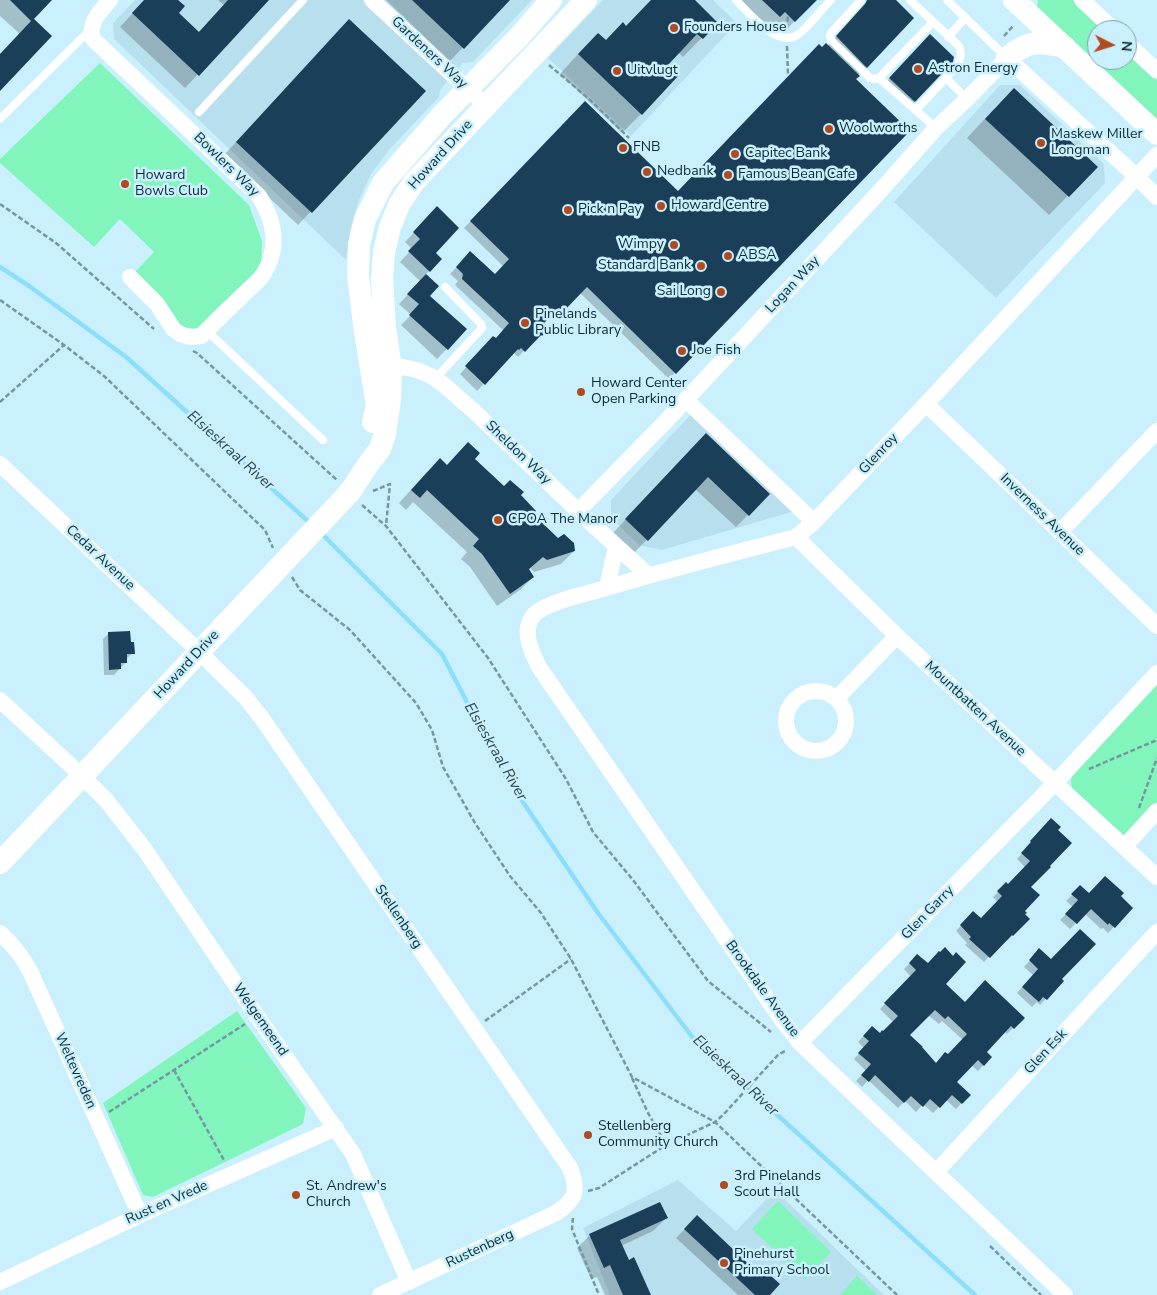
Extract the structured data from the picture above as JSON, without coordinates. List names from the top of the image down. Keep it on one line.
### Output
{"streets":{"street":["Gardeners Way","Howard Drive","Bowlers Way","Logan Way","Sheldon Way","Glenroy","Inverness Avenue","Cedar Avenue","Mountbatten Avenue","Glen Garry","Stellenberg","Brookdale Avenue","Welgemeend","Glen Esk","Weltevreden","Rust en Vrede","Rustenberg"]},"crossings":[["Gardeners Way","Howard Drive"],["Howard Drive","Sheldon Way"],["Howard Drive","Cedar Avenue"],["Howard Drive","Stellenberg"],["Howard Drive","Welgemeend"],["Logan Way","Sheldon Way"],["Sheldon Way","Glenroy"],["Glenroy","Inverness Avenue"],["Glenroy","Mountbatten Avenue"],["Glenroy","Brookdale Avenue"],["Cedar Avenue","Stellenberg"],["Mountbatten Avenue","Glen Garry"],["Glen Garry","Brookdale Avenue"],["Stellenberg","Rustenberg"],["Brookdale Avenue","Glen Esk"],["Welgemeend","Rust en Vrede"],["Welgemeend","Rustenberg"],["Weltevreden","Rust en Vrede"]],"water":["Elsieskraal River"],"places":["Founders House","Astron Energy","Uitvlugt","Woolworths","Maskew Miller Longman","FNB","Capitec Bank","Nedbank","Famous Bean Cafe","Howard Bowls Club","Howard Centre","Pick n Pay","Wimpy","ABSA","Standard Bank","Sai Long","Pinelands Public Library","Joe Fish","Howard Center Open Parking","CPOA The Manor","Stellenberg Community Church","3rd Pinelands Scout Hall","St. Andrew's Church","Pinehurst Primary School"],"north":"right"}
